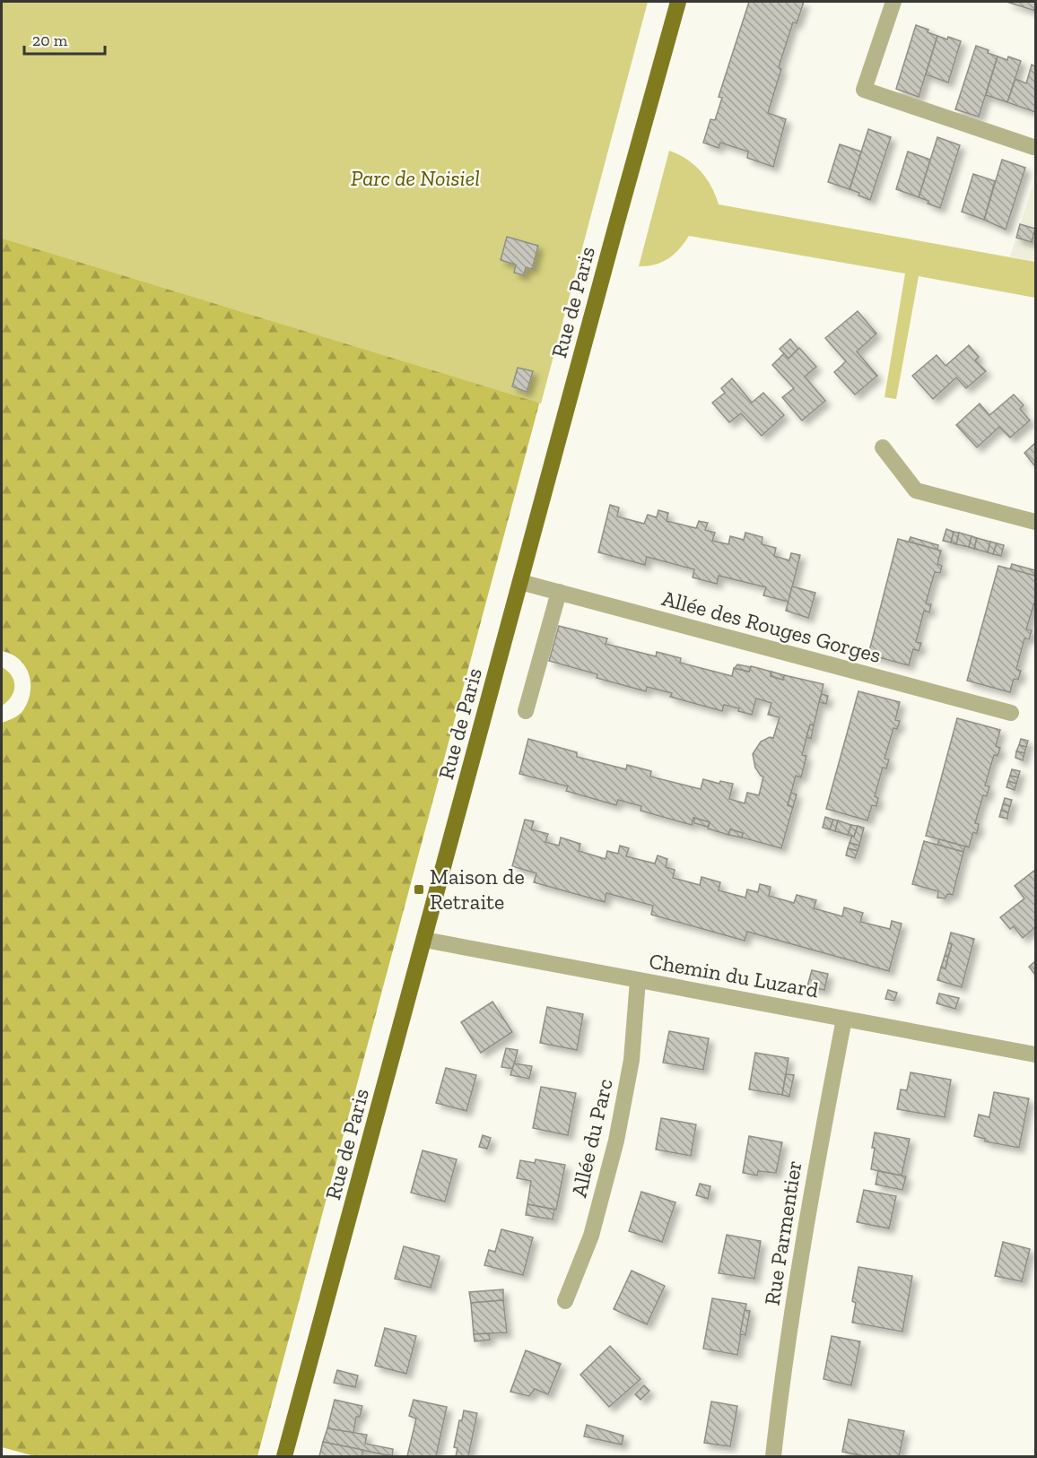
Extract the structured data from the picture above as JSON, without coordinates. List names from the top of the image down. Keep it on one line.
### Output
{"streets":{"main road":["Rue de Paris"],"street":["Allée des Rouges Gorges","Chemin du Luzard","Allée du Parc","Rue Parmentier"]},"crossings":[["Rue de Paris","Allée des Rouges Gorges"],["Rue de Paris","Chemin du Luzard"],["Chemin du Luzard","Allée du Parc"],["Chemin du Luzard","Rue Parmentier"]],"parks":["Parc de Noisiel"],"places":{"transit":["Maison de Retraite"]},"scale_bar":"20 m"}
